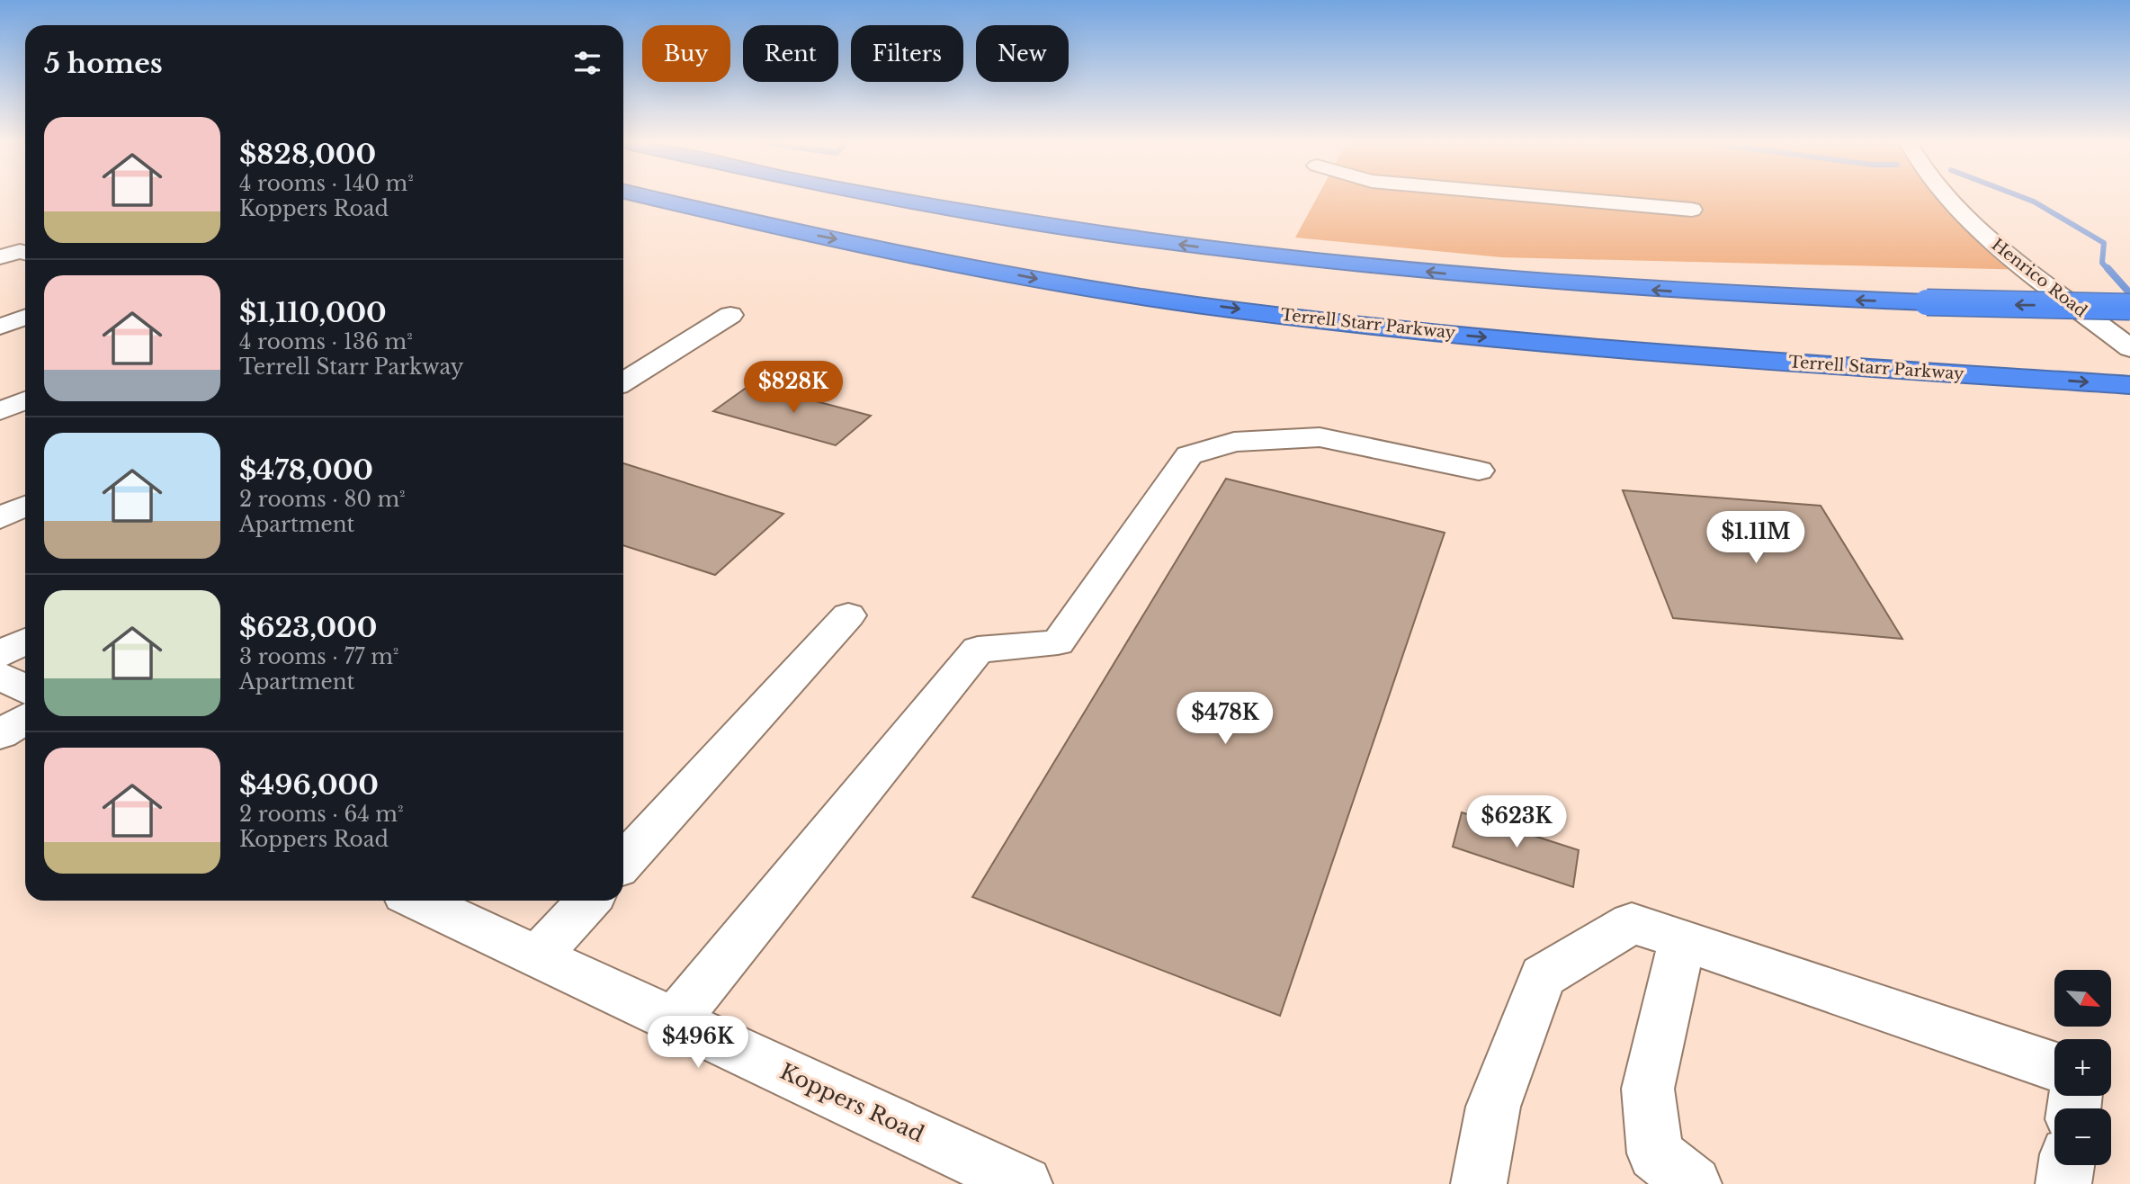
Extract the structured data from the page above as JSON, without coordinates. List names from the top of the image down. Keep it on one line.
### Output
{"streets":{"highway":["Terrell Starr Parkway"],"street":["Henrico Road","Koppers Road"]},"north":"bottom right","page":{"chip":["Buy","Rent","Filters","New"],"heading":"5 homes","list":[{"name":"$828,000","note":"4 rooms · 140 m² · Koppers Road"},{"name":"$1,110,000","note":"4 rooms · 136 m² · Terrell Starr Parkway"},{"name":"$478,000","note":"2 rooms · 80 m² · Apartment"},{"name":"$623,000","note":"3 rooms · 77 m² · Apartment"},{"name":"$496,000","note":"2 rooms · 64 m² · Koppers Road"}],"price":["$828K","$1.11M","$478K","$623K","$496K"],"map_buttons":["+","−"]}}
